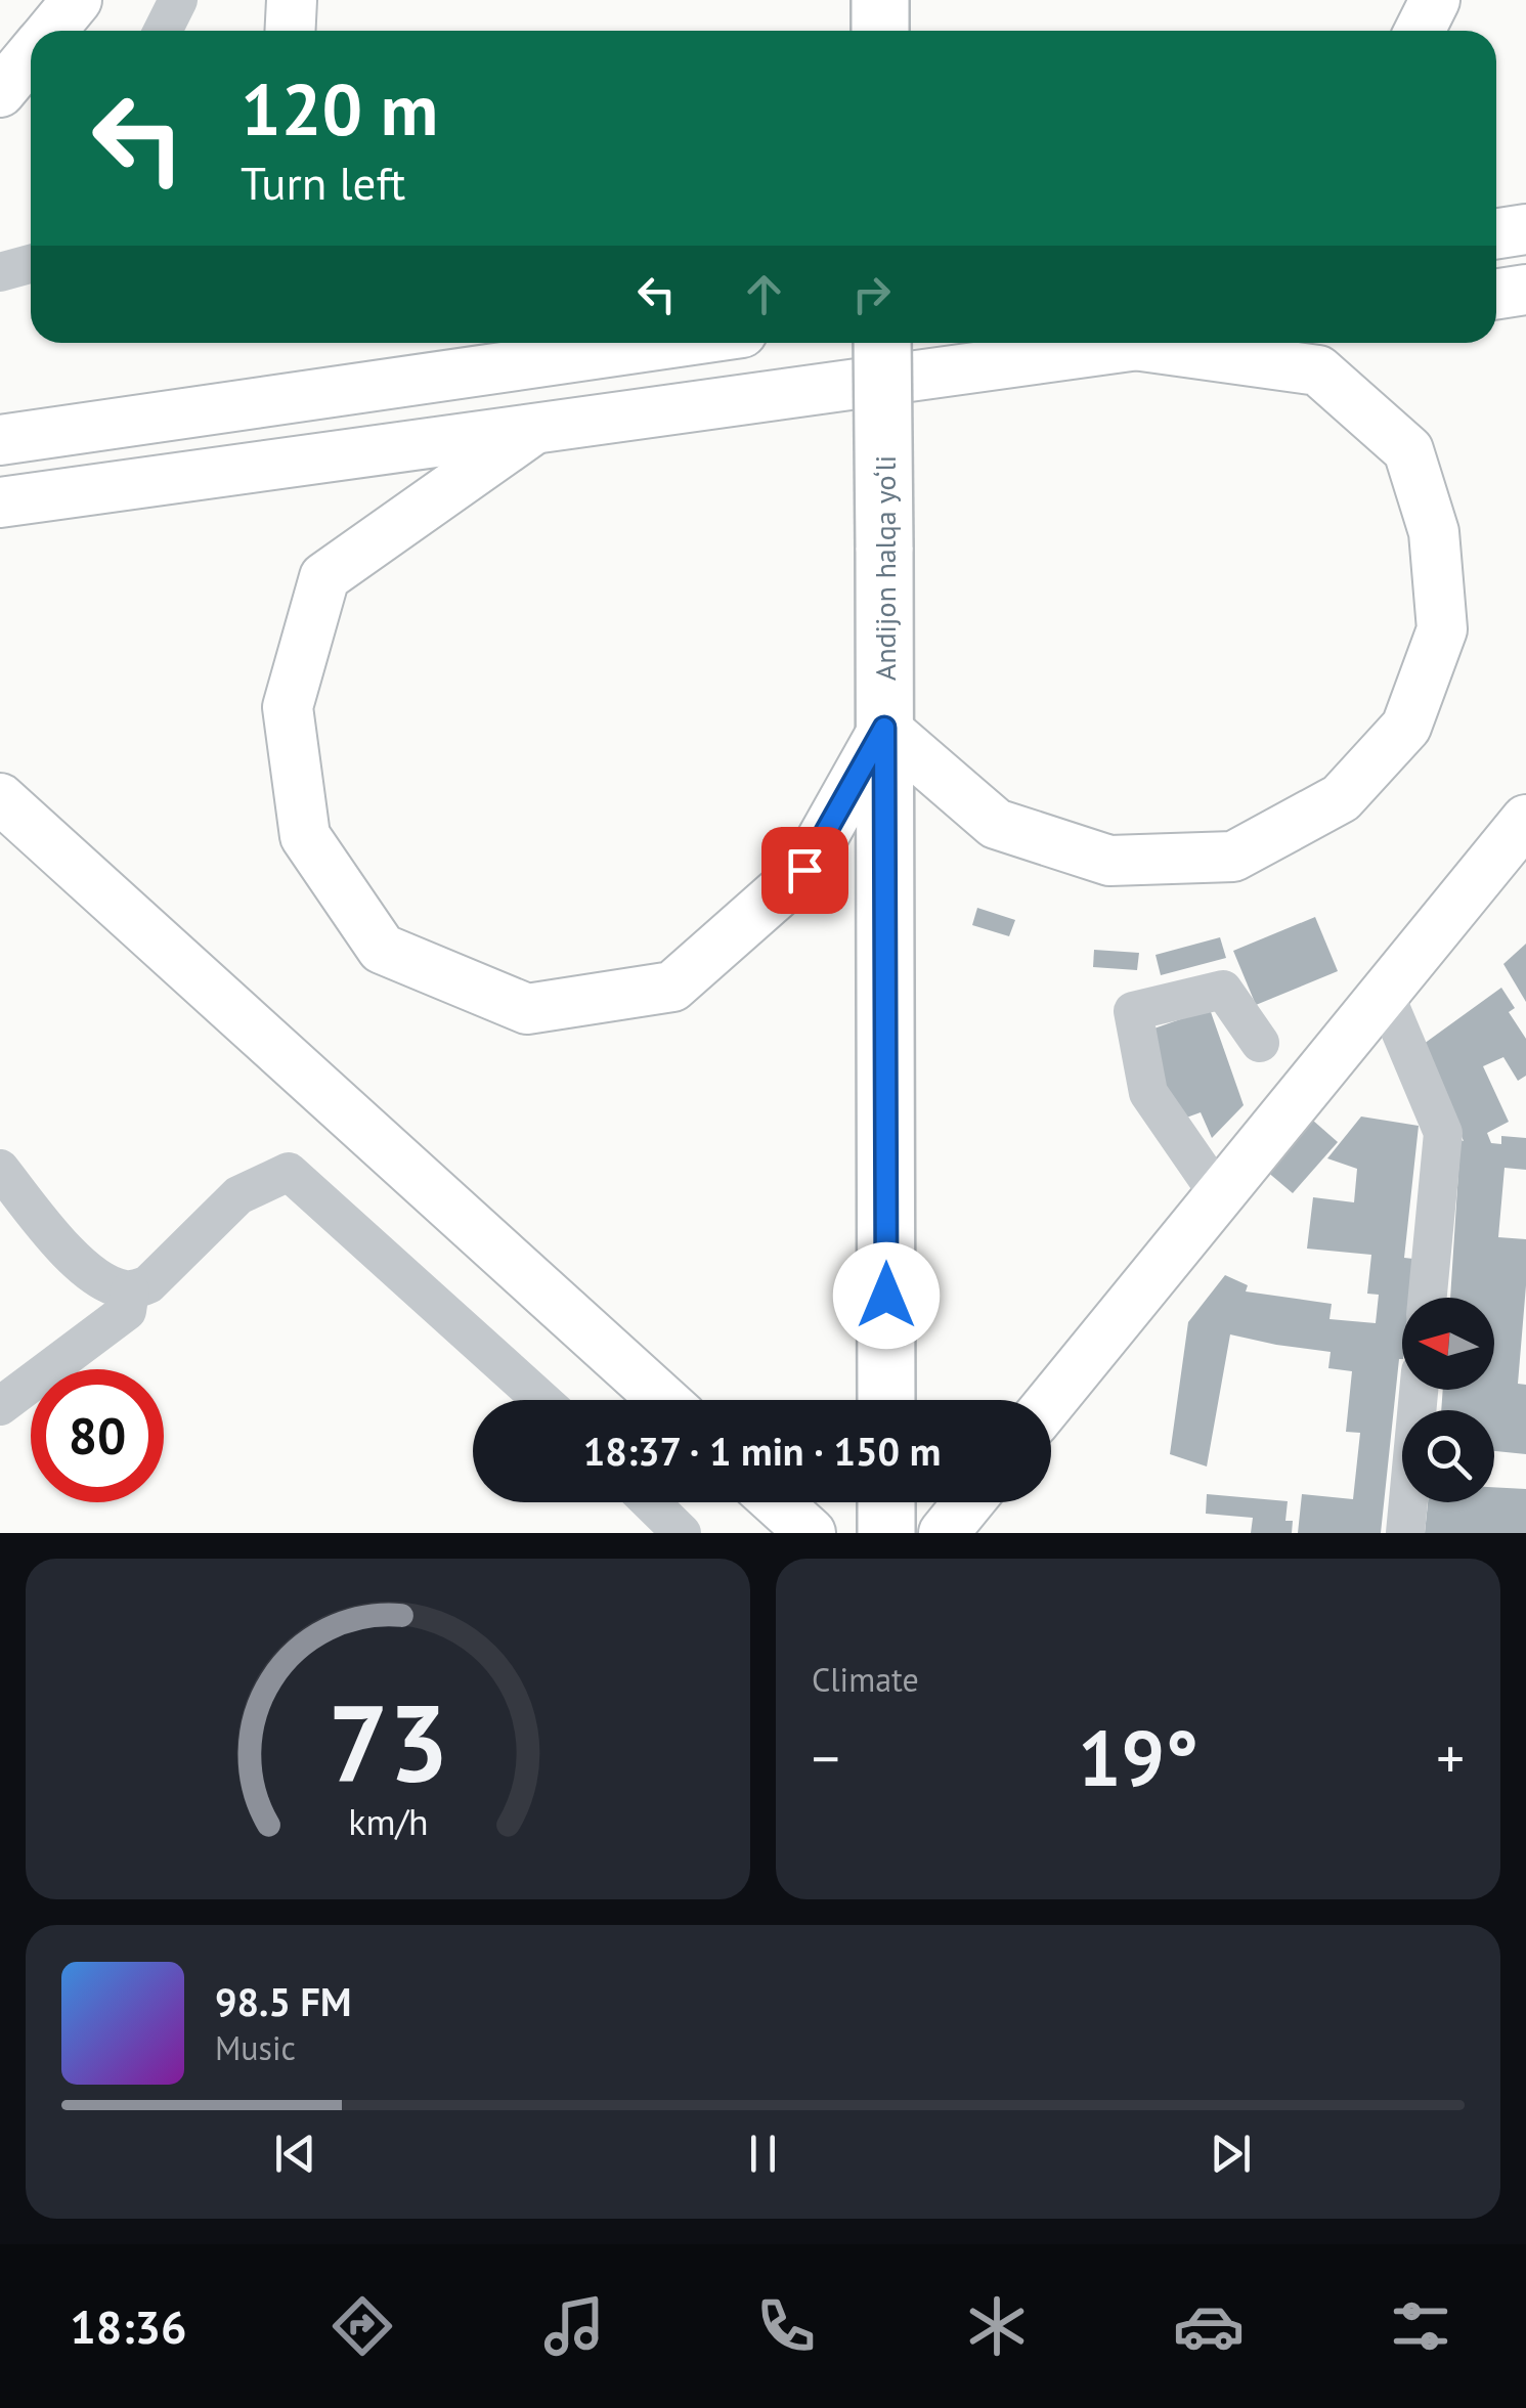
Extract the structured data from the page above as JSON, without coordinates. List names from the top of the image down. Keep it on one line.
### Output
{"streets":{"highway":["Andijon halqa yo‘li"]},"north":"left","page":{"turn":["120 m","Turn left"],"limit":"80","trip":"18:37 · 1 min · 150 m","tile":"Climate","heat":["−","19°","+"],"song":["98.5 FM","Music"],"tabs":"18:36","gauge":["73","km/h"]}}
